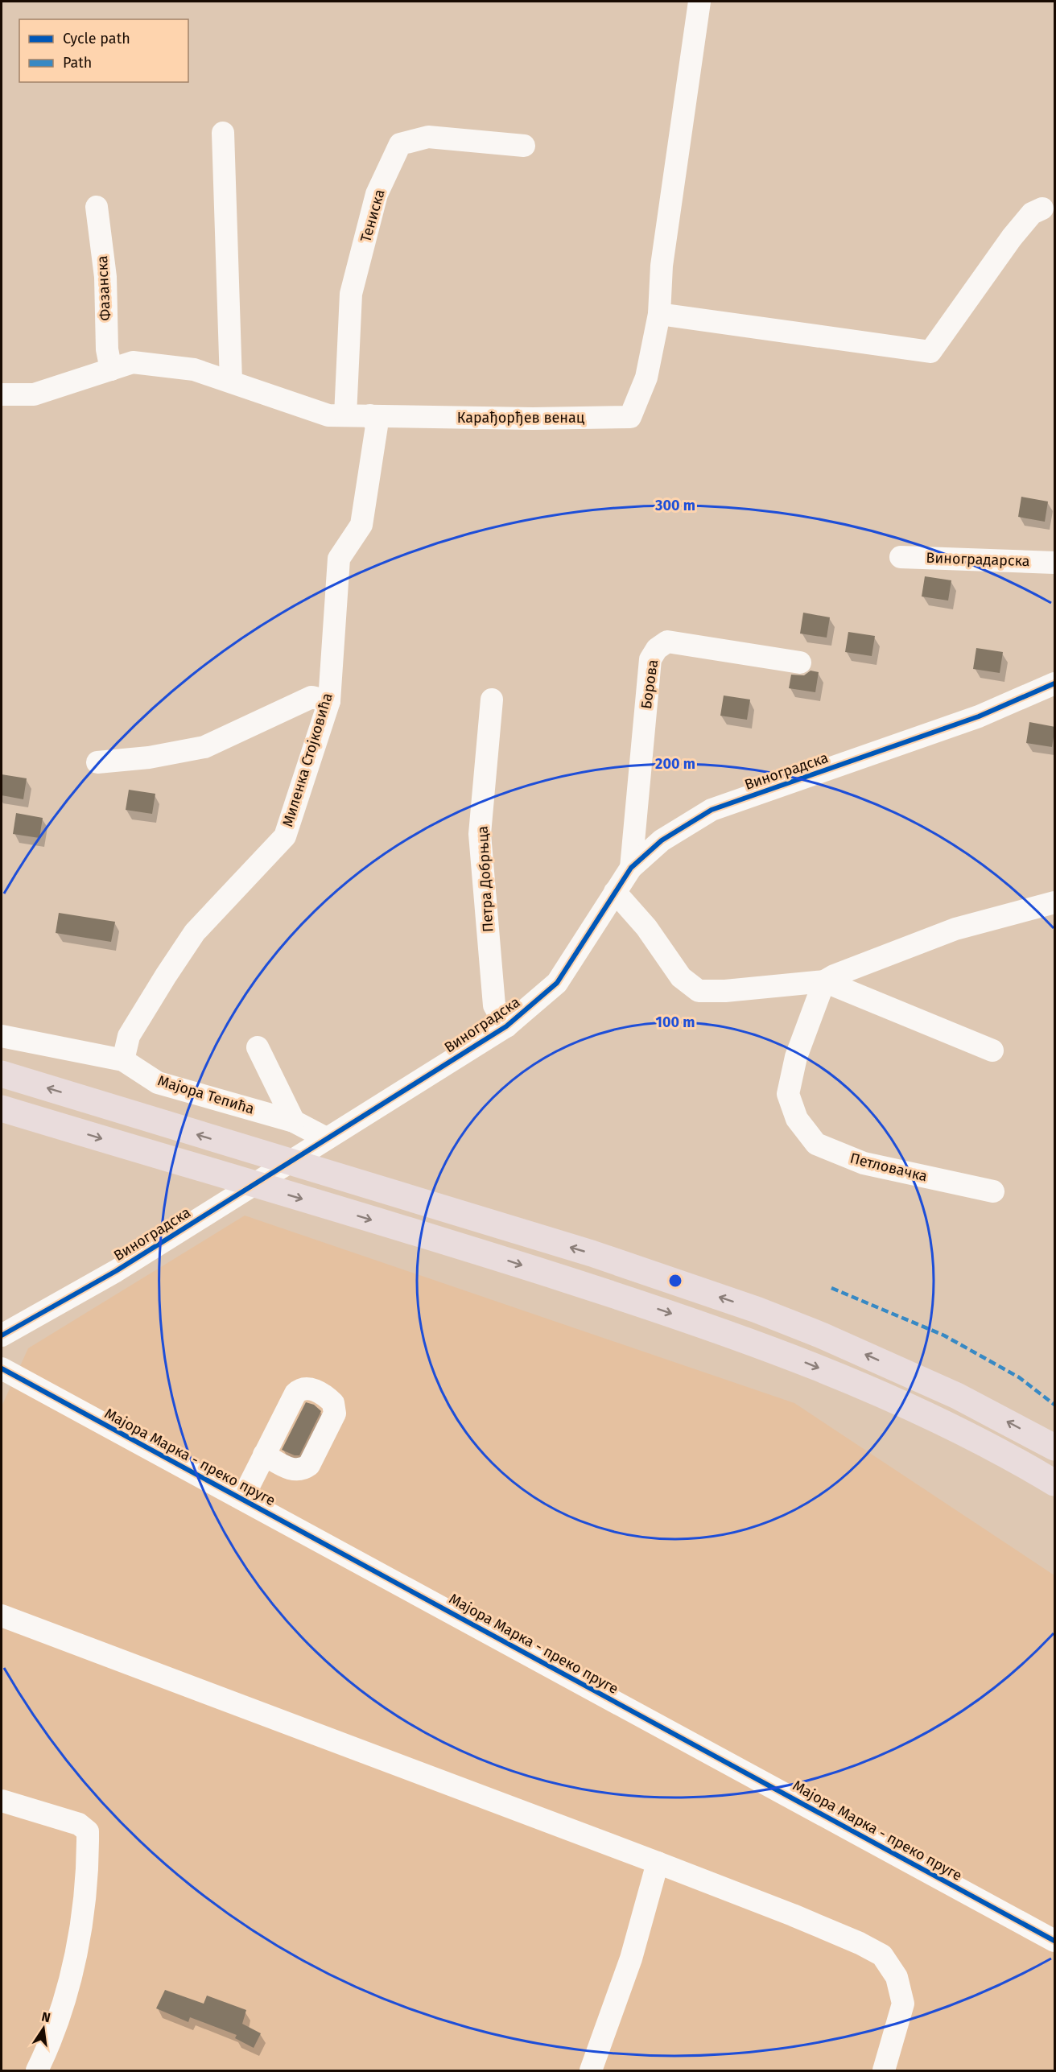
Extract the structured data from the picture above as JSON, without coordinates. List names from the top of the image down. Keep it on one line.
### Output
{"streets":{"street":["Тениска","Фазанска","Карађорђев венац","Виноградарска","Борова","Миленка Стојковића","Виноградска","Петра Добрњца","Мајора Тепића","Петловачка","Мајора Марка - преко пруге"]},"crossings":[["Тениска","Карађорђев венац"],["Фазанска","Карађорђев венац"],["Карађорђев венац","Миленка Стојковића"],["Борова","Виноградска"],["Миленка Стојковића","Мајора Тепића"],["Виноградска","Петра Добрњца"],["Виноградска","Мајора Тепића"]],"legend":["Cycle path","Path"],"north":"top","rings":["300 m","200 m","100 m"]}
